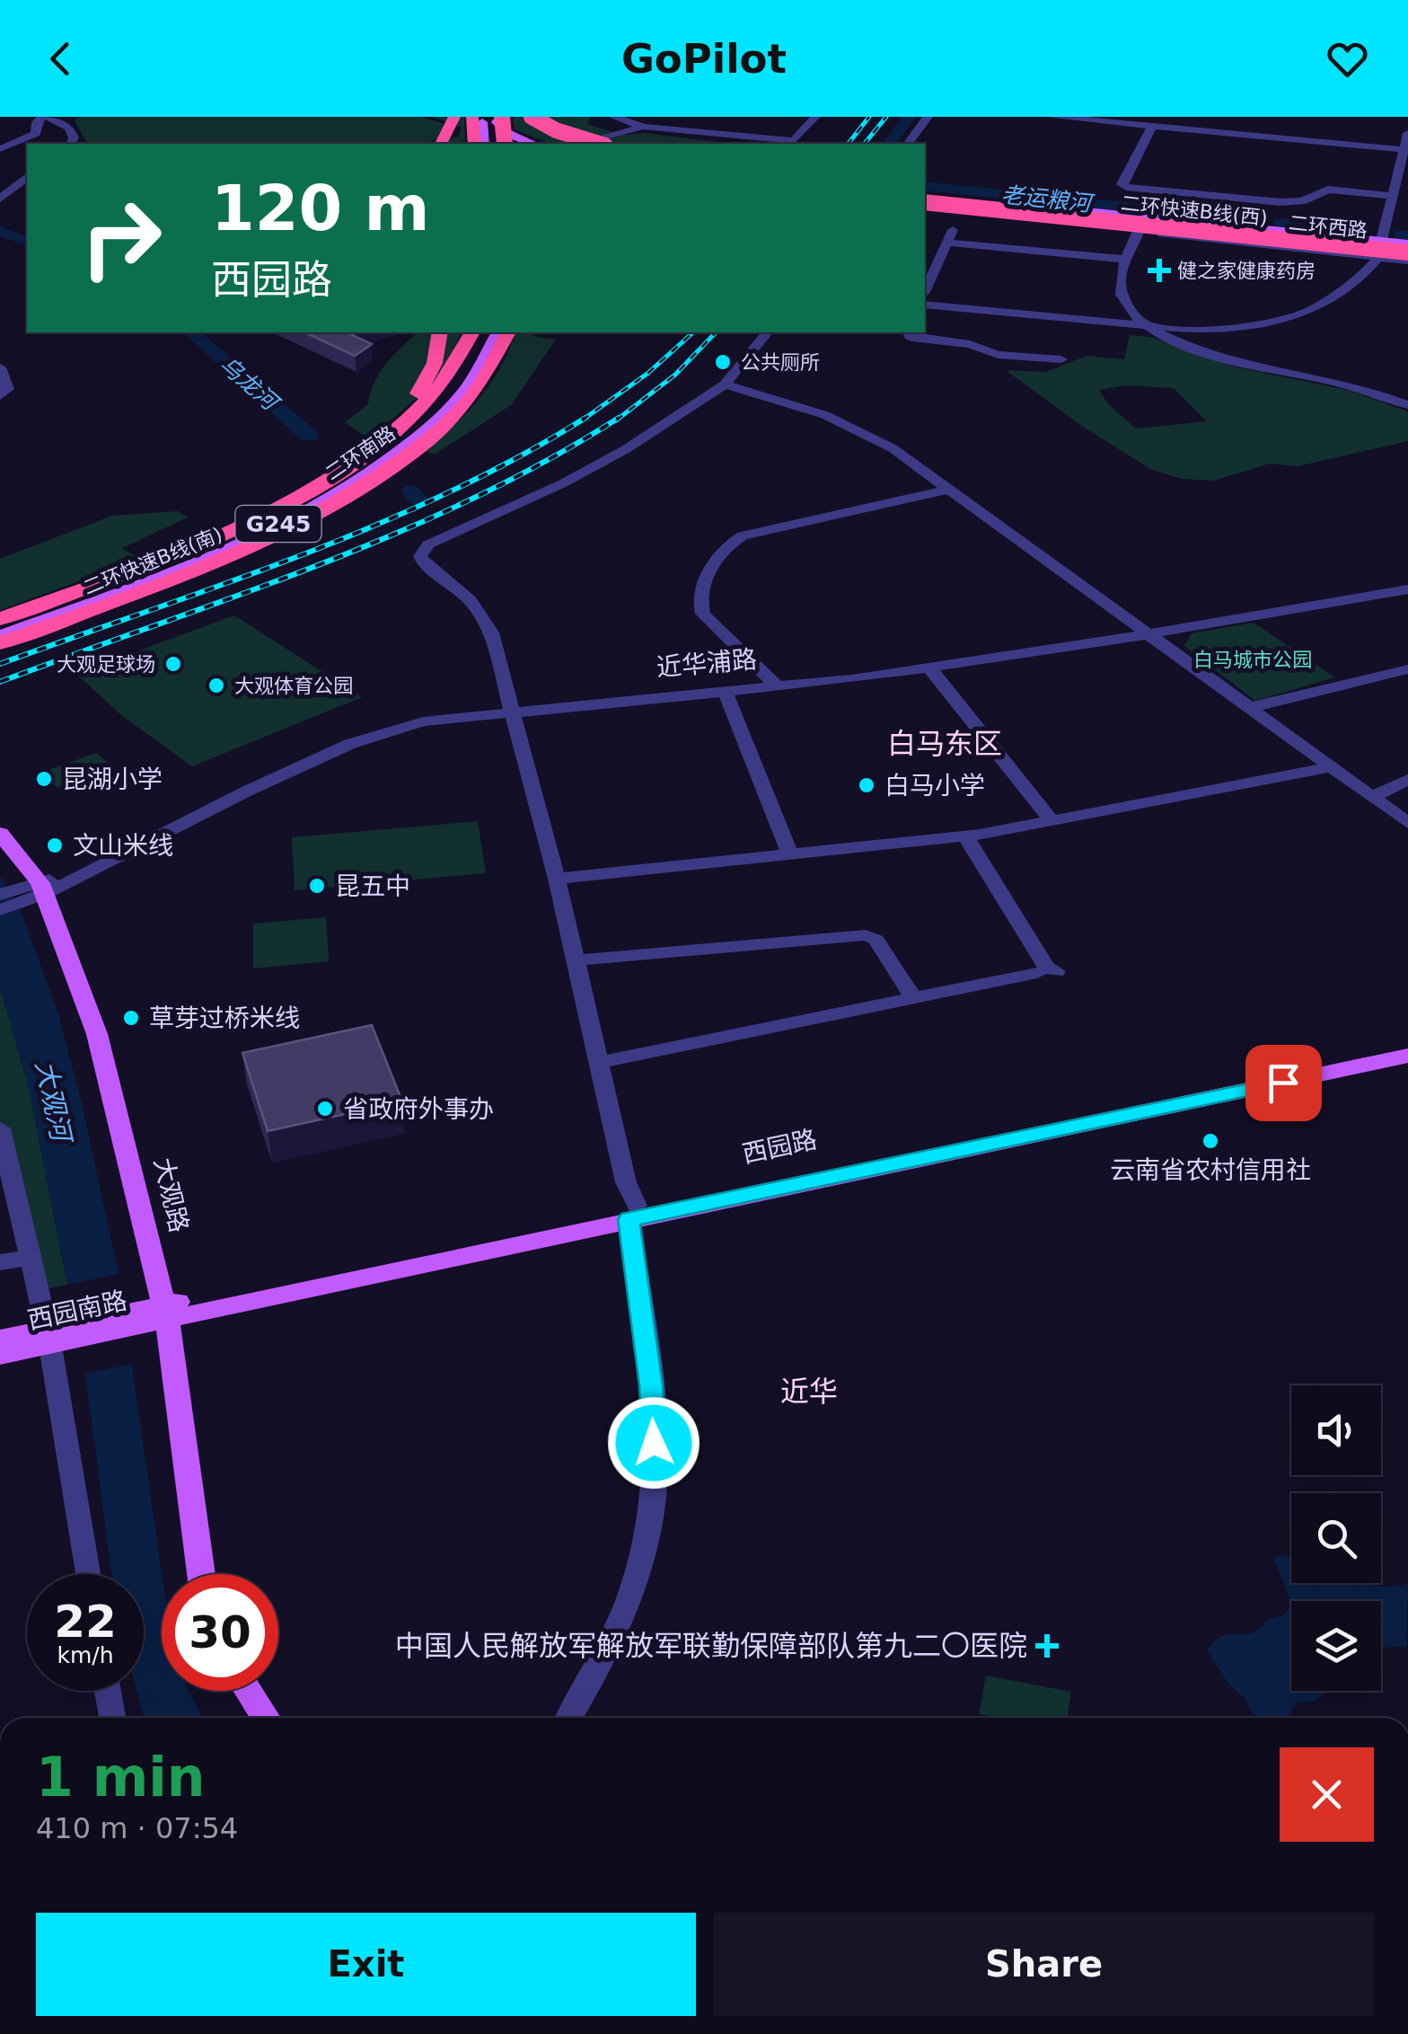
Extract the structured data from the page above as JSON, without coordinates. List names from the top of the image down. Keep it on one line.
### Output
{"streets":{"highway":["二环快速B线(西)","二环快速B线(南)"],"main road":["二环西路","二环南路","G245","西园路","大观路","西园南路"],"street":["近华浦路"]},"crossings":[["二环快速B线(西)","二环西路"],["近华浦路","大观路"],["西园路","大观路"],["西园路","西园南路"],["大观路","西园南路"]],"districts":["白马东区","近华"],"water":["老运粮河","乌龙河","大观河"],"parks":["白马城市公园"],"places":{"health":["健之家健康药房","中国人民解放军解放军联勤保障部队第九二〇医院"],"other":["公共厕所","大观足球场","大观体育公园","昆湖小学","白马小学","文山米线","昆五中","草芽过桥米线","省政府外事办","云南省农村信用社"]},"page":{"header":"GoPilot","turn":["120 m","西园路"],"speed":"22 km/h","limit":"30","heading":["1 min","410 m · 07:54"],"buttons":["Exit","Share"]}}
